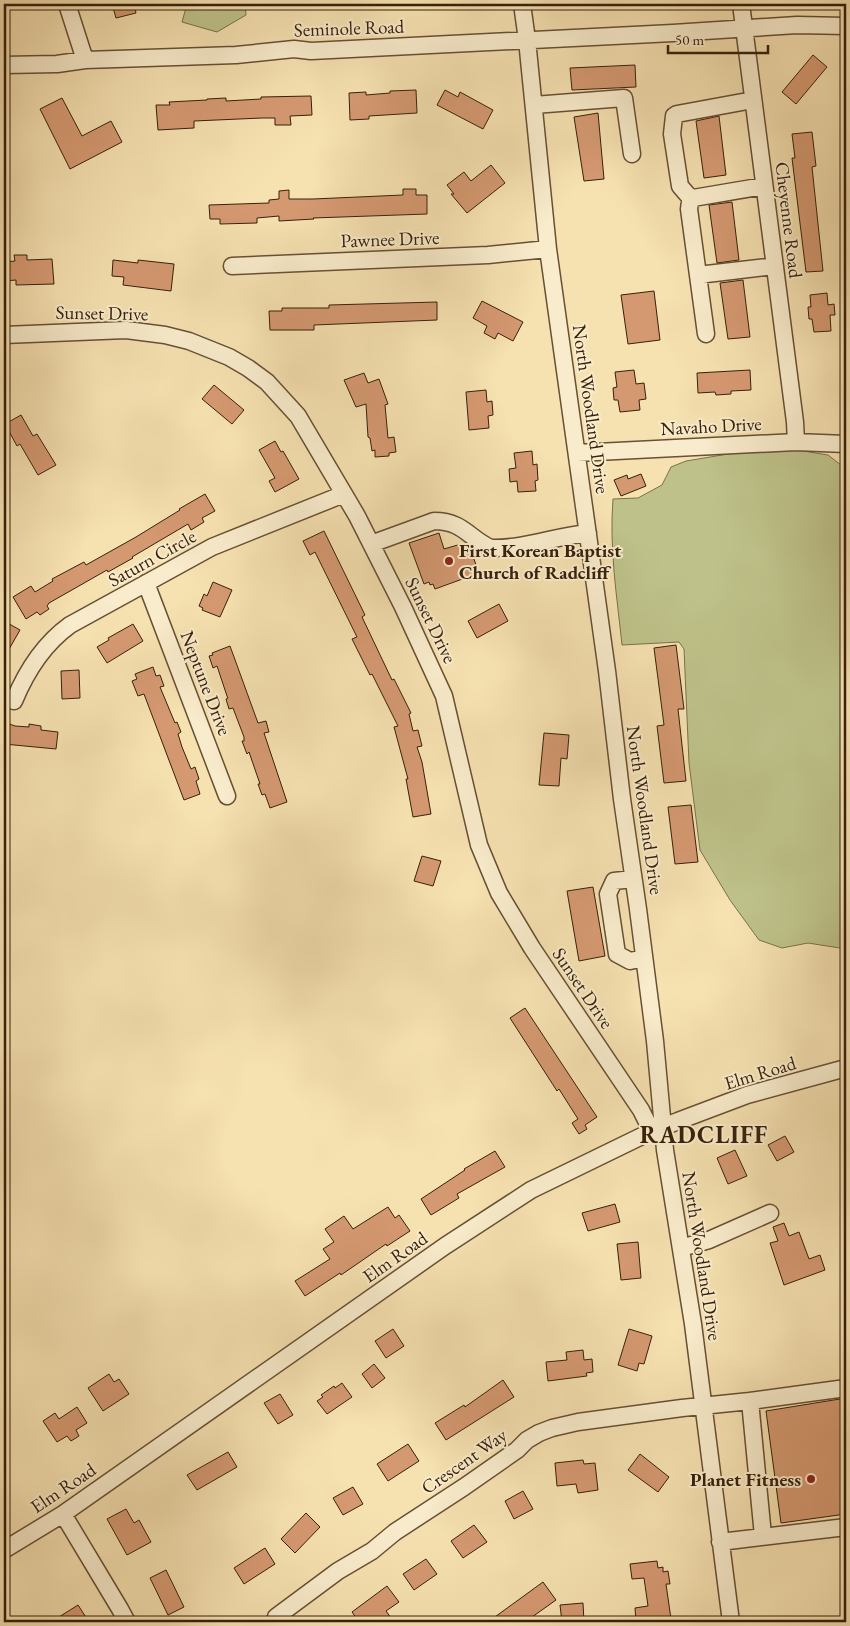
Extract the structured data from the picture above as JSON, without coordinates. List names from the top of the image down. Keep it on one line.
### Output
{"streets":{"street":["Seminole Road","Cheyenne Road","Pawnee Drive","Sunset Drive","North Woodland Drive","Navaho Drive","Saturn Circle","Neptune Drive","Elm Road","Crescent Way"]},"crossings":[["Seminole Road","Cheyenne Road"],["Seminole Road","North Woodland Drive"],["Cheyenne Road","Navaho Drive"],["Pawnee Drive","North Woodland Drive"],["Sunset Drive","North Woodland Drive"],["Sunset Drive","Saturn Circle"],["Sunset Drive","Elm Road"],["North Woodland Drive","Navaho Drive"],["North Woodland Drive","Elm Road"],["North Woodland Drive","Crescent Way"],["Saturn Circle","Neptune Drive"]],"districts":["RADCLIFF"],"places":["First Korean Baptist Church of Radcliff","Planet Fitness"],"scale_bar":"50 m"}
